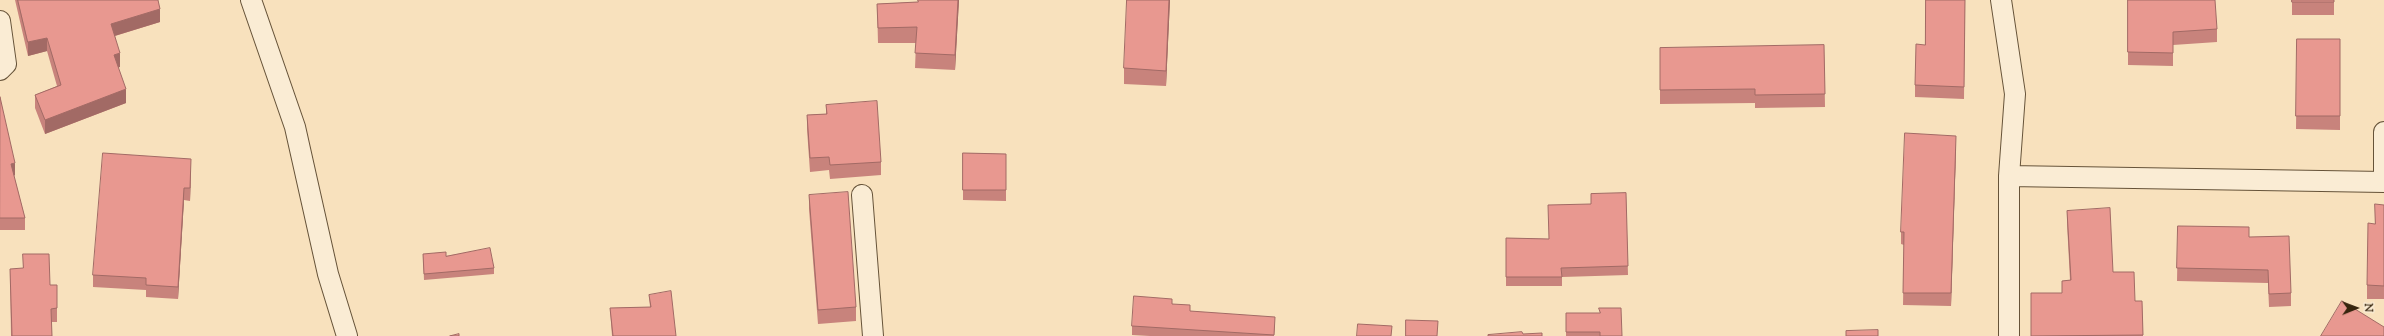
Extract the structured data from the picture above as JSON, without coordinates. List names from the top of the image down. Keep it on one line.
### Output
{"north":"right"}
